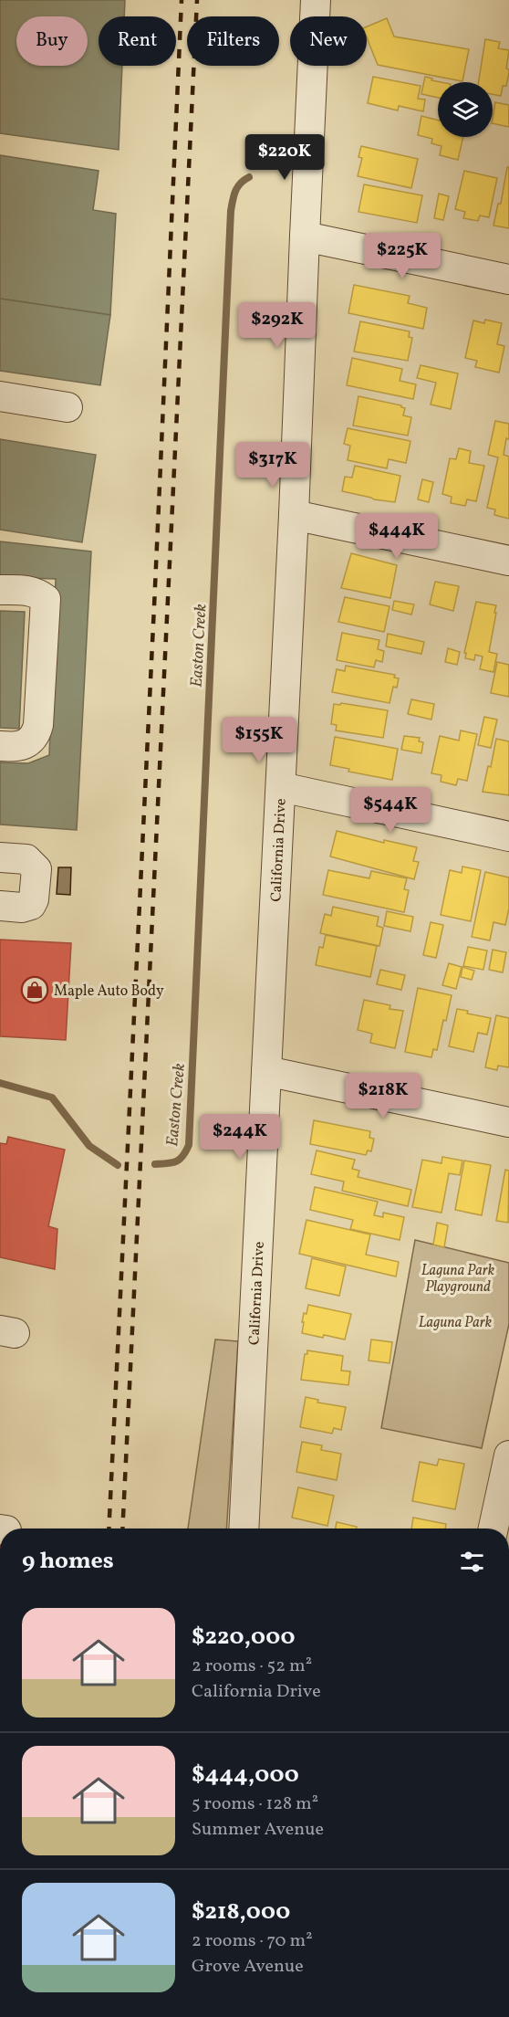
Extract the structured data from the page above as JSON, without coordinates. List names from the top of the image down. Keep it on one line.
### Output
{"streets":{"street":["California Drive"]},"water":["Easton Creek"],"parks":["Laguna Park Playground","Laguna Park"],"places":{"shop":["Maple Auto Body"]},"page":{"chip":["Buy","Rent","Filters","New"],"price":["$220K","$225K","$292K","$317K","$444K","$155K","$544K","$218K","$244K"],"heading":"9 homes","list":[{"name":"$220,000","note":"2 rooms · 52 m² · California Drive"},{"name":"$444,000","note":"5 rooms · 128 m² · Summer Avenue"},{"name":"$218,000","note":"2 rooms · 70 m² · Grove Avenue"}]}}
